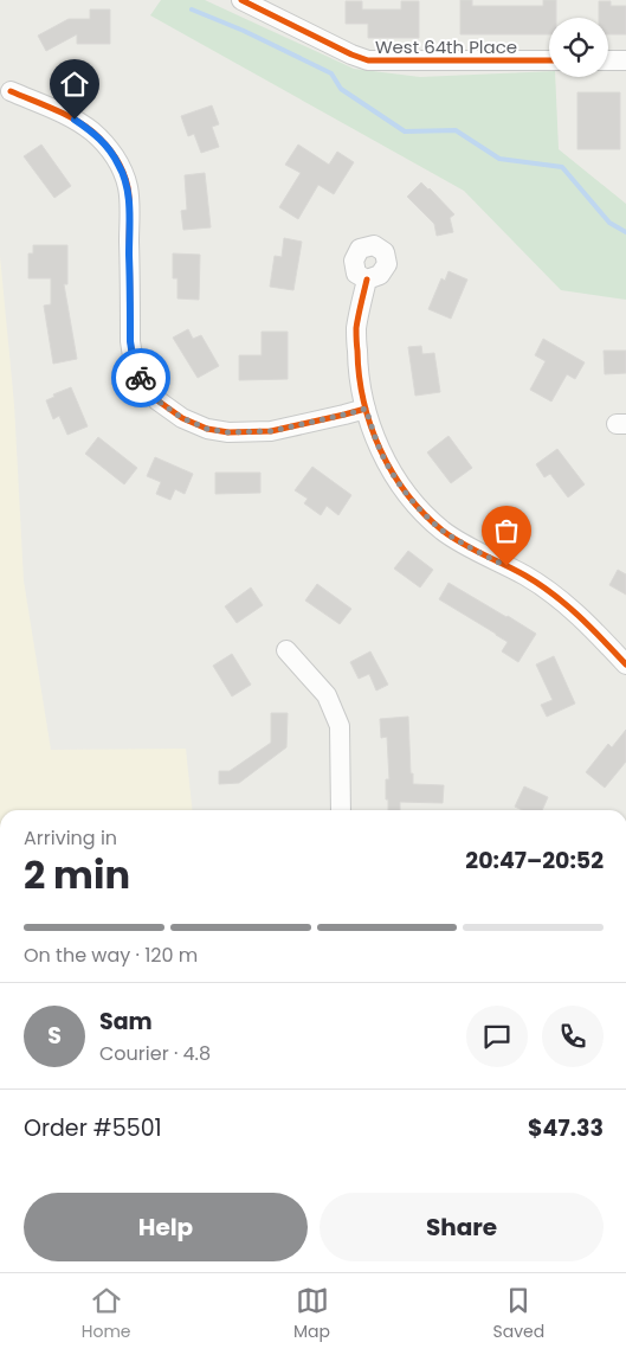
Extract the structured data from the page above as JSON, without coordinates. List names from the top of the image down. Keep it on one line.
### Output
{"streets":{"street":["West 64th Place"]},"page":{"heading":["2 min","Arriving in","20:47–20:52"],"panel":["Sam","Courier · 4.8","Order #5501","$47.33"],"bar":"On the way · 120 m","round":"S","buttons":["Help","Share"],"tabs":["Home","Map","Saved"]}}
